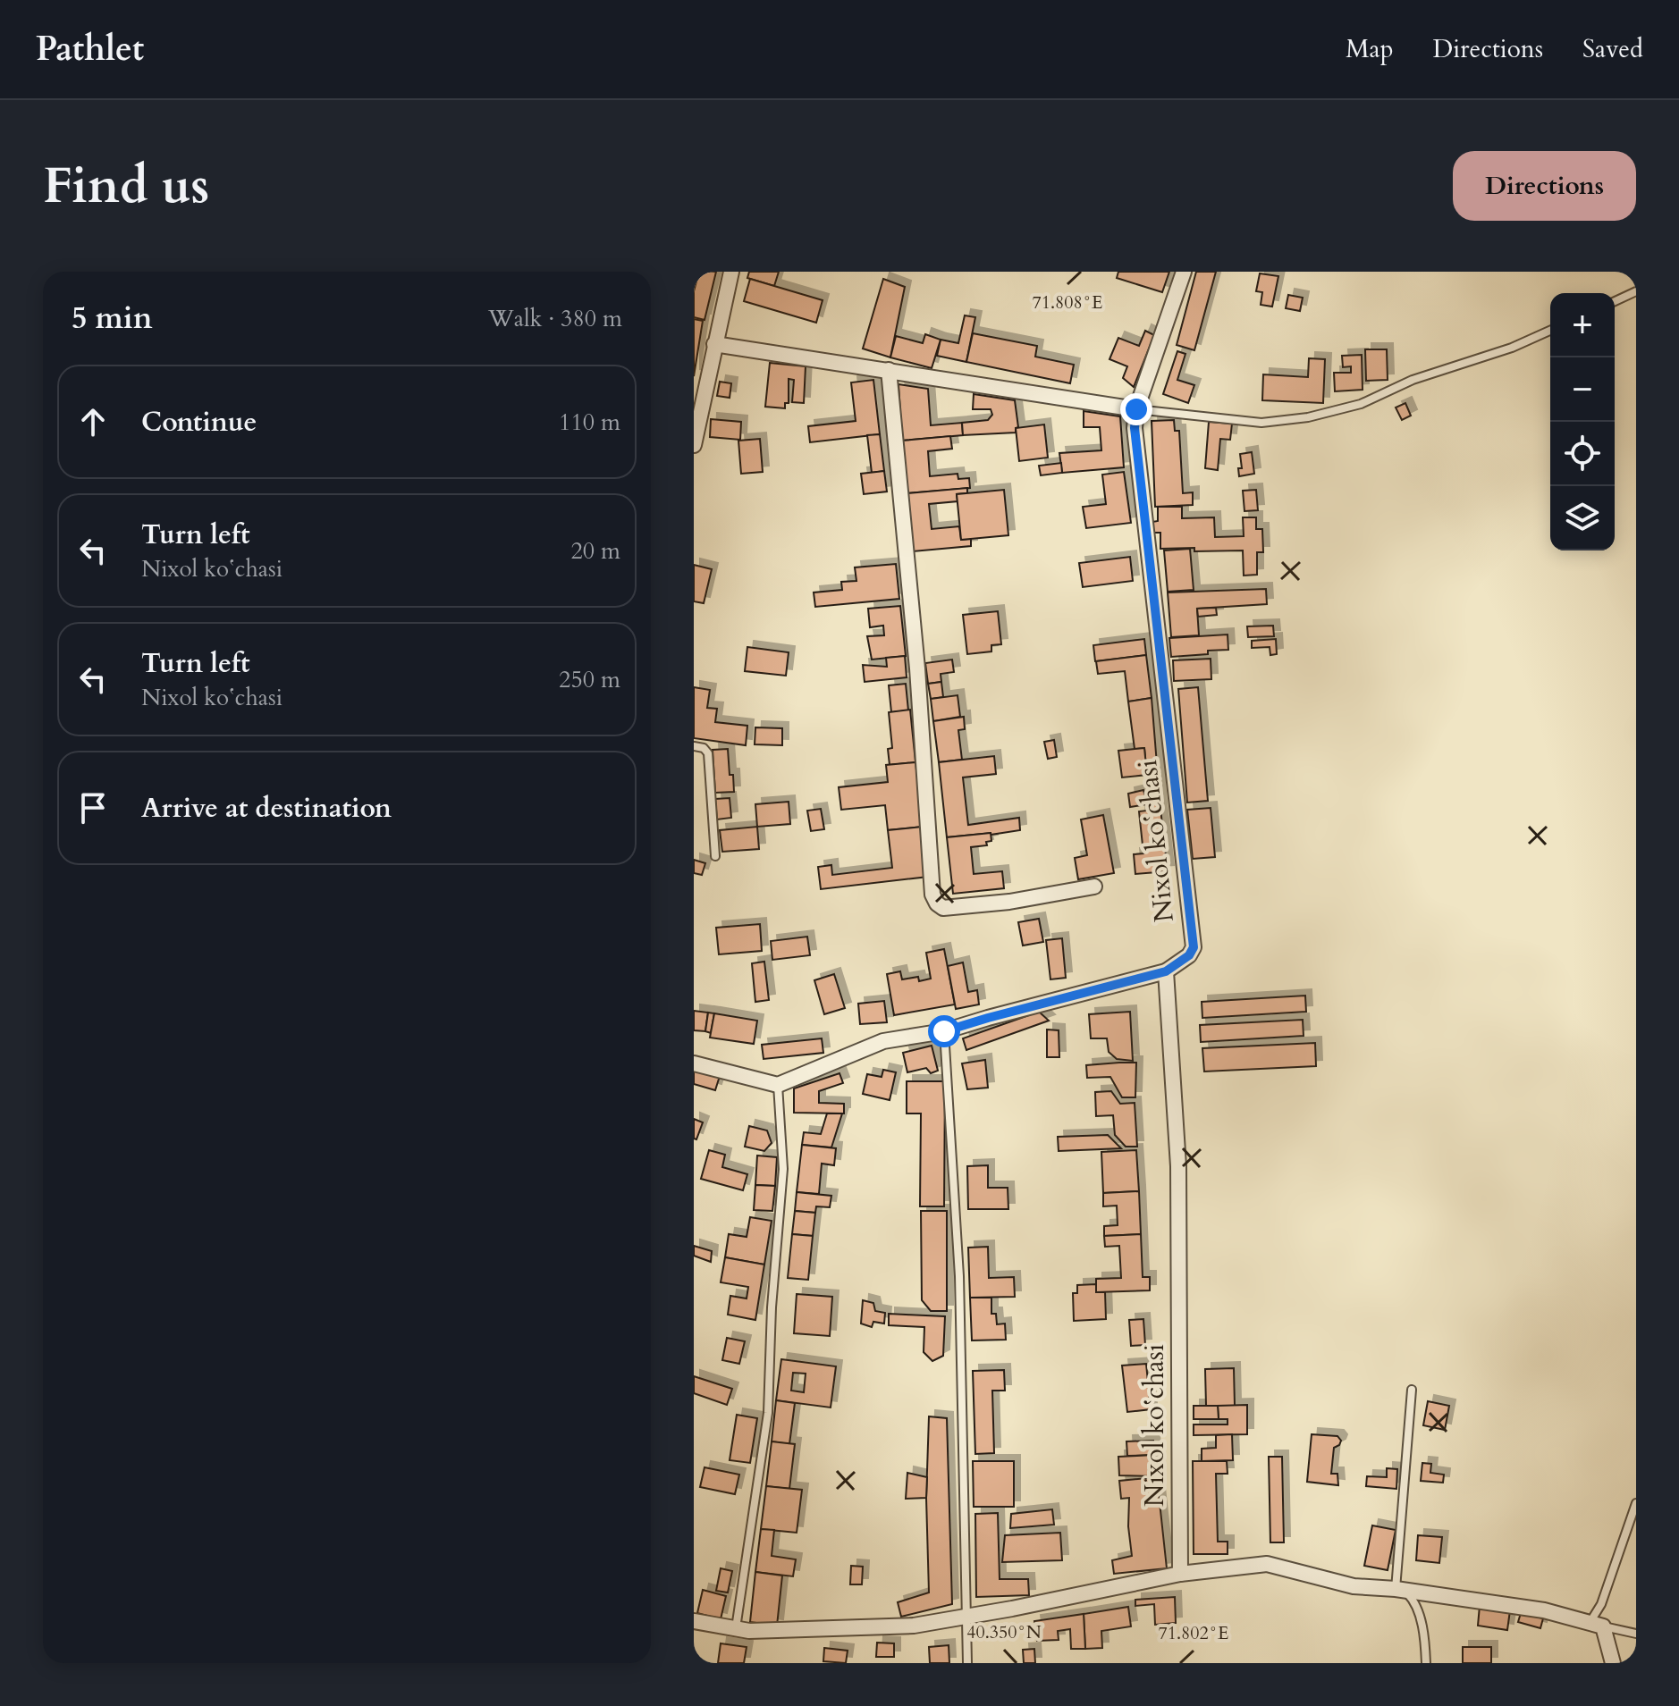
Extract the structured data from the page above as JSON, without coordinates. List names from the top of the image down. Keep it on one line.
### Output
{"streets":{"street":["Nixol koʻchasi"]},"page":{"header":"Pathlet","nav":["Map","Directions","Saved"],"buttons":"Directions","title":"Find us","heading":["5 min","Walk · 380 m"],"map_buttons":["+","−"],"list":[["Continue","110 m"],["Turn left","Nixol koʻchasi","20 m"],["Turn left","Nixol koʻchasi","250 m"],"Arrive at destination"]},"coordinates":["71.808°E","40.350°N","71.802°E"]}
